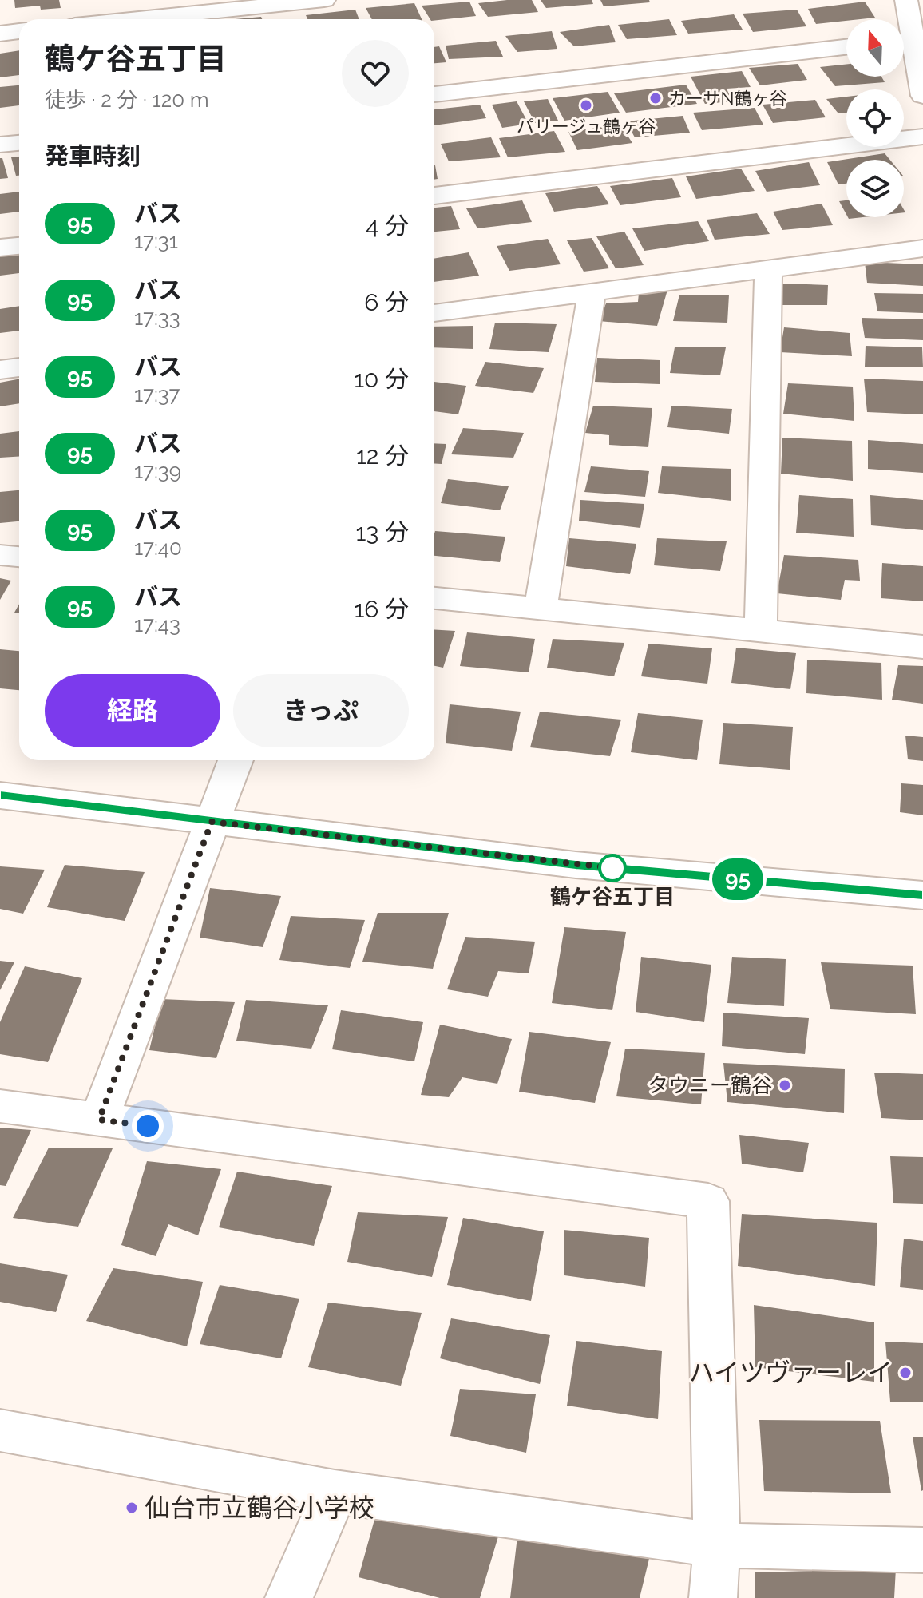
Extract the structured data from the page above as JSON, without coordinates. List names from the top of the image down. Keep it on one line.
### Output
{"places":["カーサN鶴ヶ谷","パリージュ鶴ヶ谷","鶴ケ谷五丁目","タウニー鶴谷","ハイツヴァーレイ","仙台市立鶴谷小学校"],"lines":["bus line 95"],"north":"top","page":{"on_map":"95","heading":[["鶴ケ谷五丁目","徒歩 · 2 分 · 120 m"],"発車時刻"],"list":[{"mark":"95","name":"バス","note":"17:31","value":"4 分"},{"mark":"95","name":"バス","note":"17:33","value":"6 分"},{"mark":"95","name":"バス","note":"17:37","value":"10 分"},{"mark":"95","name":"バス","note":"17:39","value":"12 分"},{"mark":"95","name":"バス","note":"17:40","value":"13 分"},{"mark":"95","name":"バス","note":"17:43","value":"16 分"}],"buttons":["経路","きっぷ"]}}
